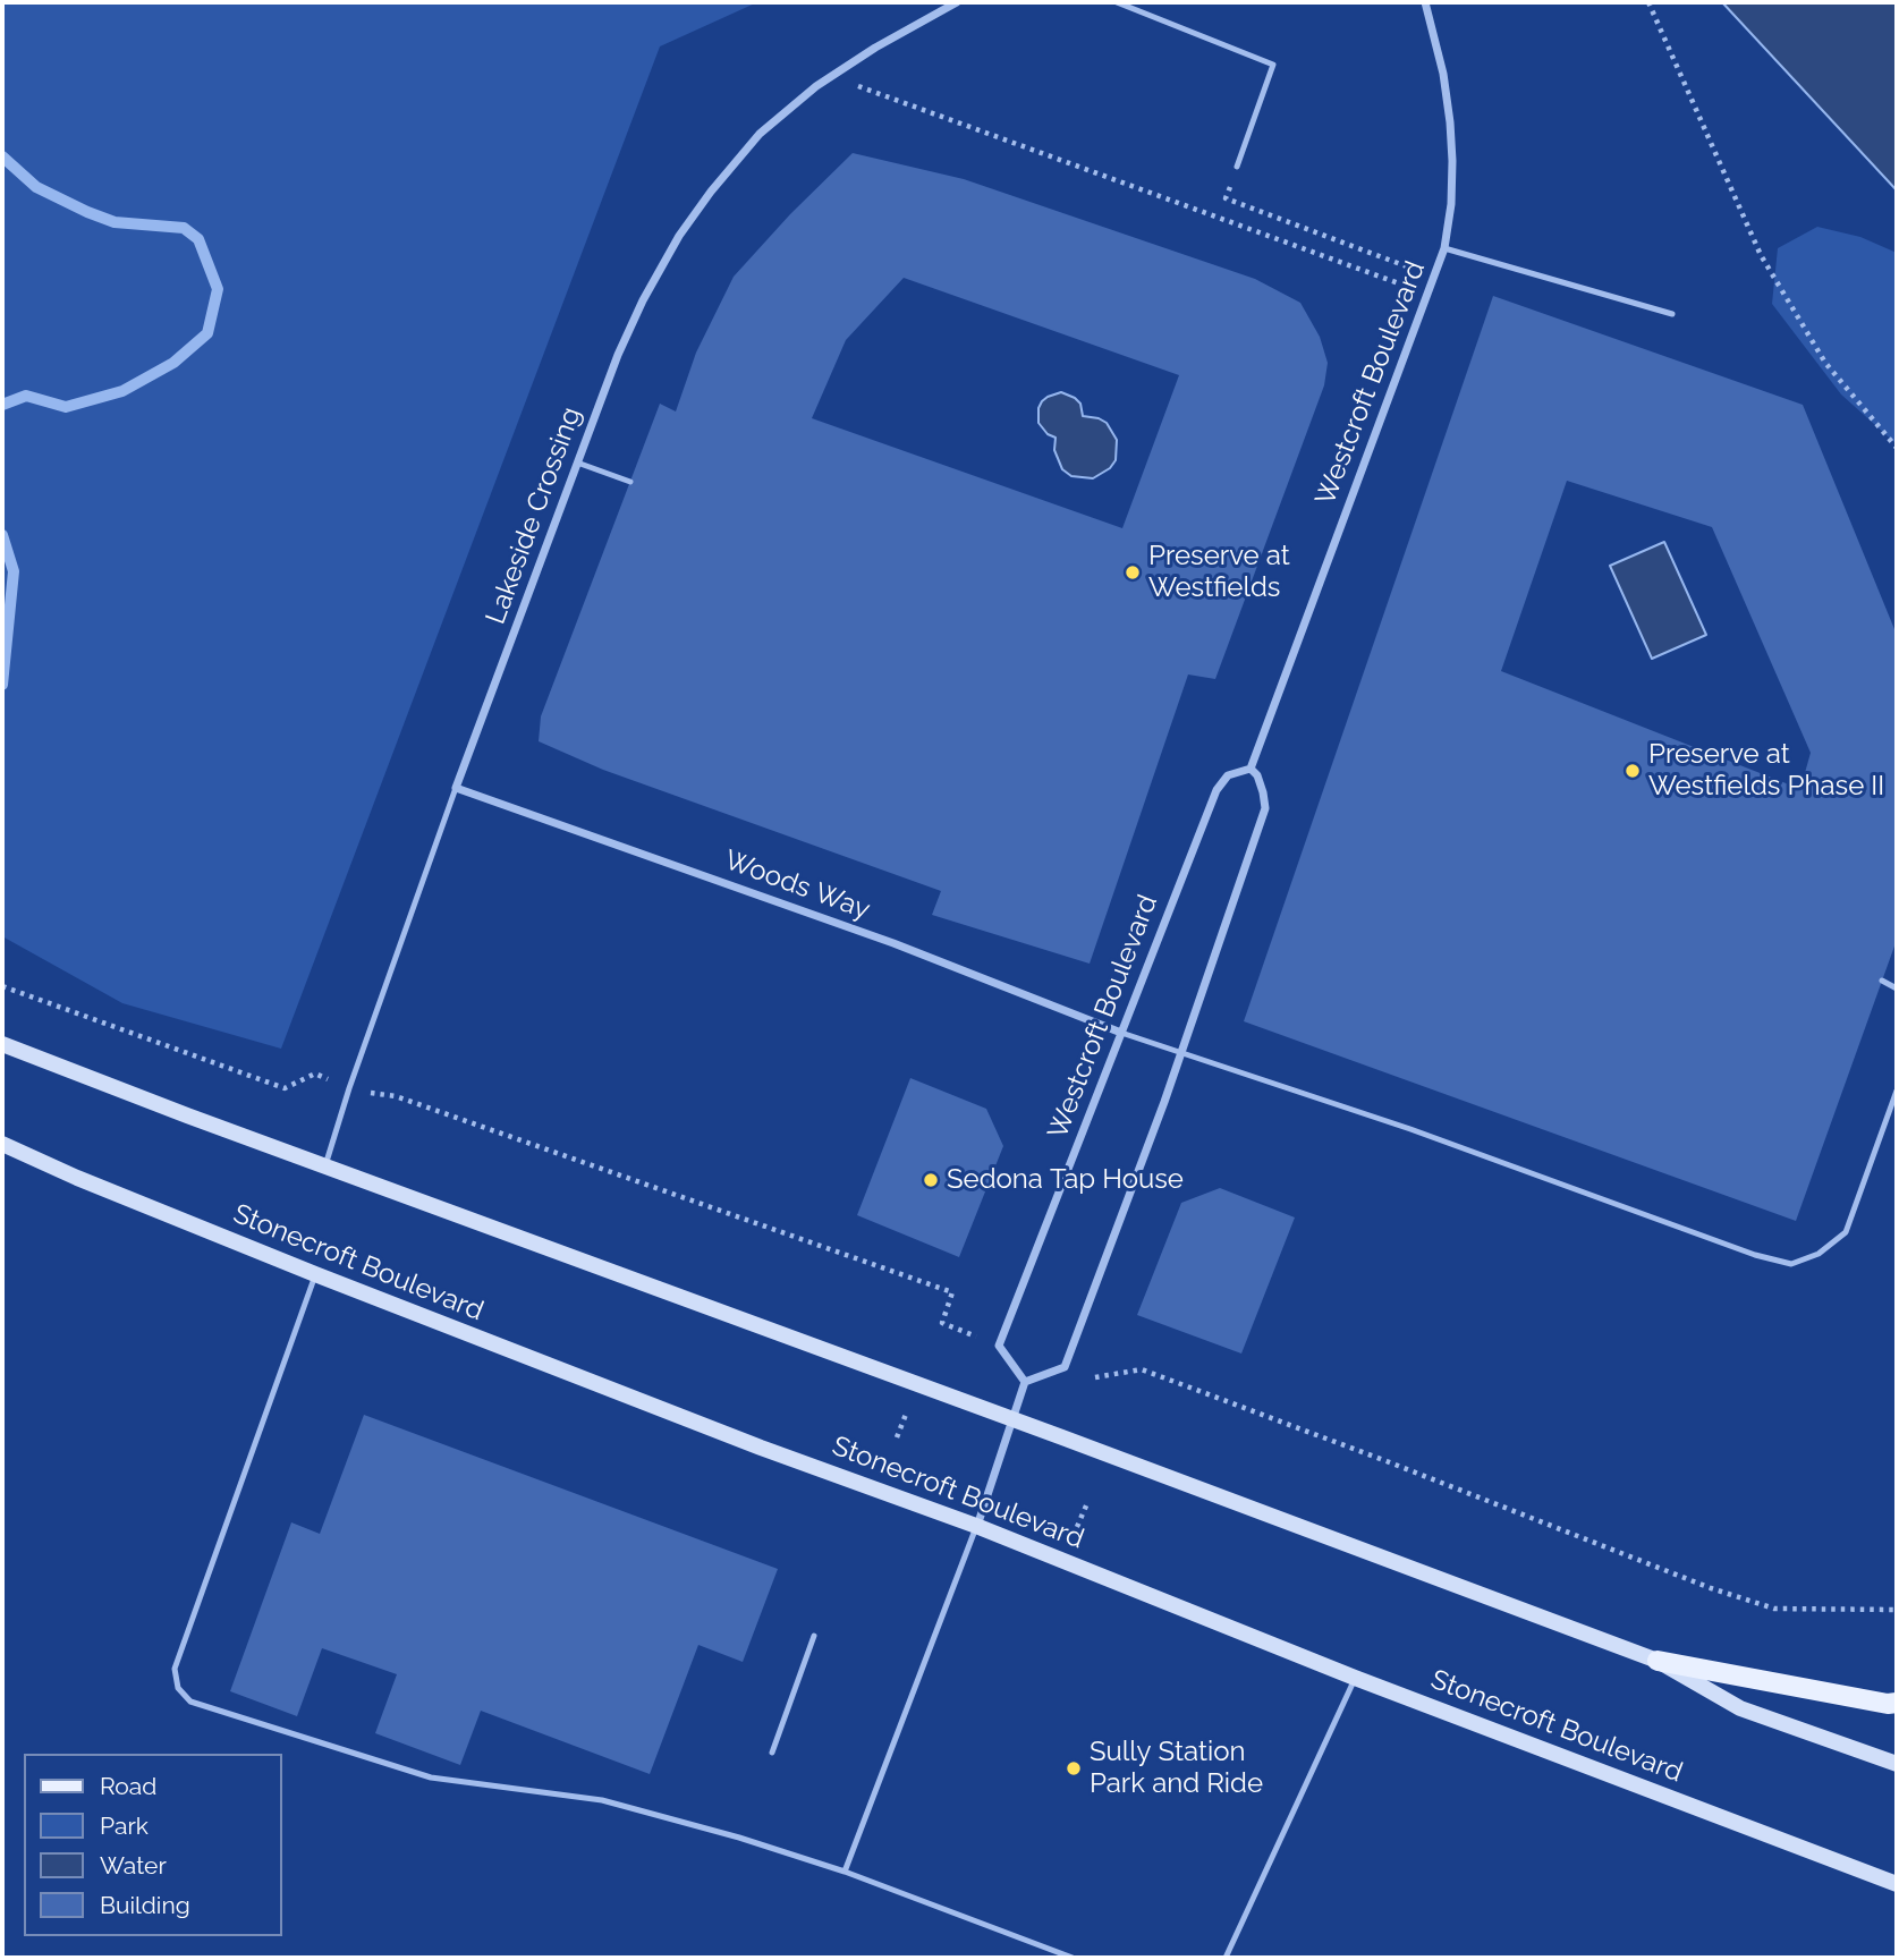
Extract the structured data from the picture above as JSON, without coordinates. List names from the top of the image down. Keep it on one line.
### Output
{"streets":{"main road":["Stonecroft Boulevard"],"street":["Westcroft Boulevard","Lakeside Crossing","Woods Way"]},"crossings":[["Westcroft Boulevard","Woods Way"],["Lakeside Crossing","Woods Way"]],"places":["Preserve at Westfields","Preserve at Westfields Phase II","Sedona Tap House","Sully Station Park and Ride"],"legend":["Road","Park","Water","Building"]}
